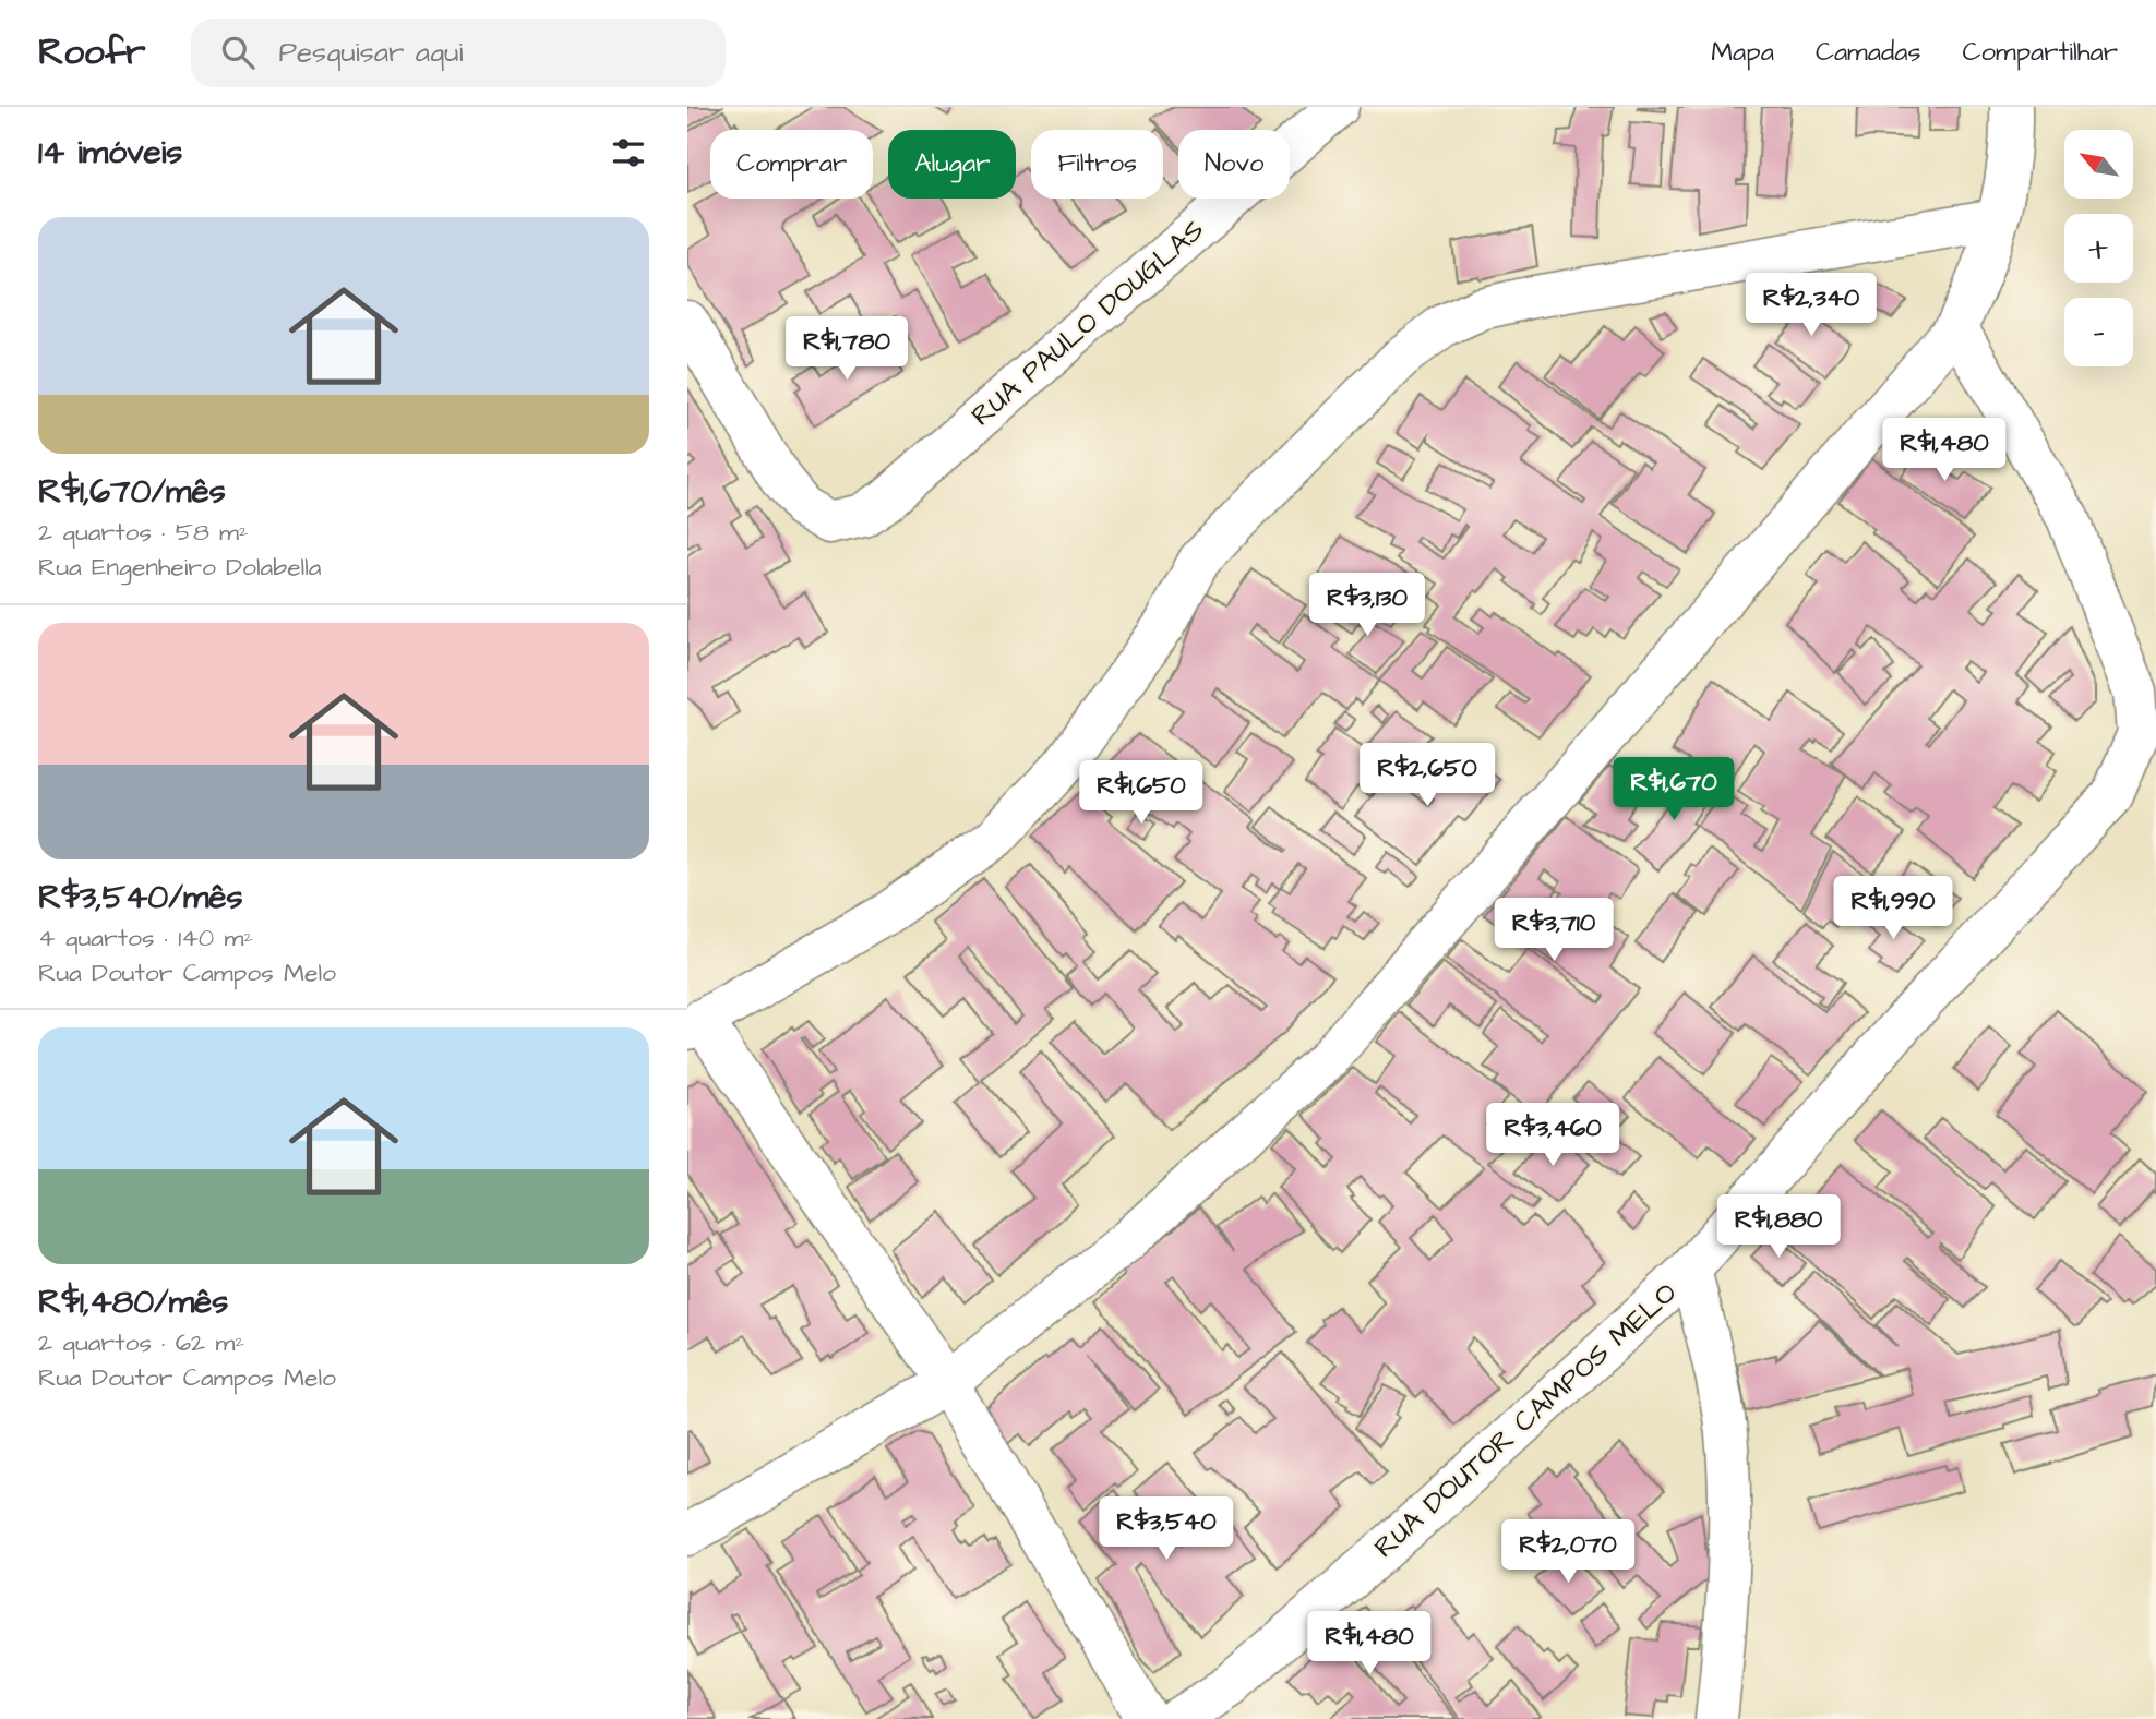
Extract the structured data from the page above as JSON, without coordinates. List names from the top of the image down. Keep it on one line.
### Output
{"streets":{"street":["RUA PAULO DOUGLAS","RUA DOUTOR CAMPOS MELO"]},"north":"top left","page":{"header":"Roofr","search":"Pesquisar aqui","nav":["Mapa","Camadas","Compartilhar"],"heading":"14 imóveis","map_buttons":["+","−"],"chip":["Comprar","Alugar","Filtros","Novo"],"list":[{"name":"R$1,670/mês","note":"2 quartos · 58 m² · Rua Engenheiro Dolabella"},{"name":"R$3,540/mês","note":"4 quartos · 140 m² · Rua Doutor Campos Melo"},{"name":"R$1,480/mês","note":"2 quartos · 62 m² · Rua Doutor Campos Melo"}],"price":["R$2,340","R$1,780","R$1,480","R$3,130","R$2,650","R$1,670","R$1,650","R$1,990","R$3,710","R$3,460","R$1,880","R$3,540","R$2,070","R$1,480"]}}
